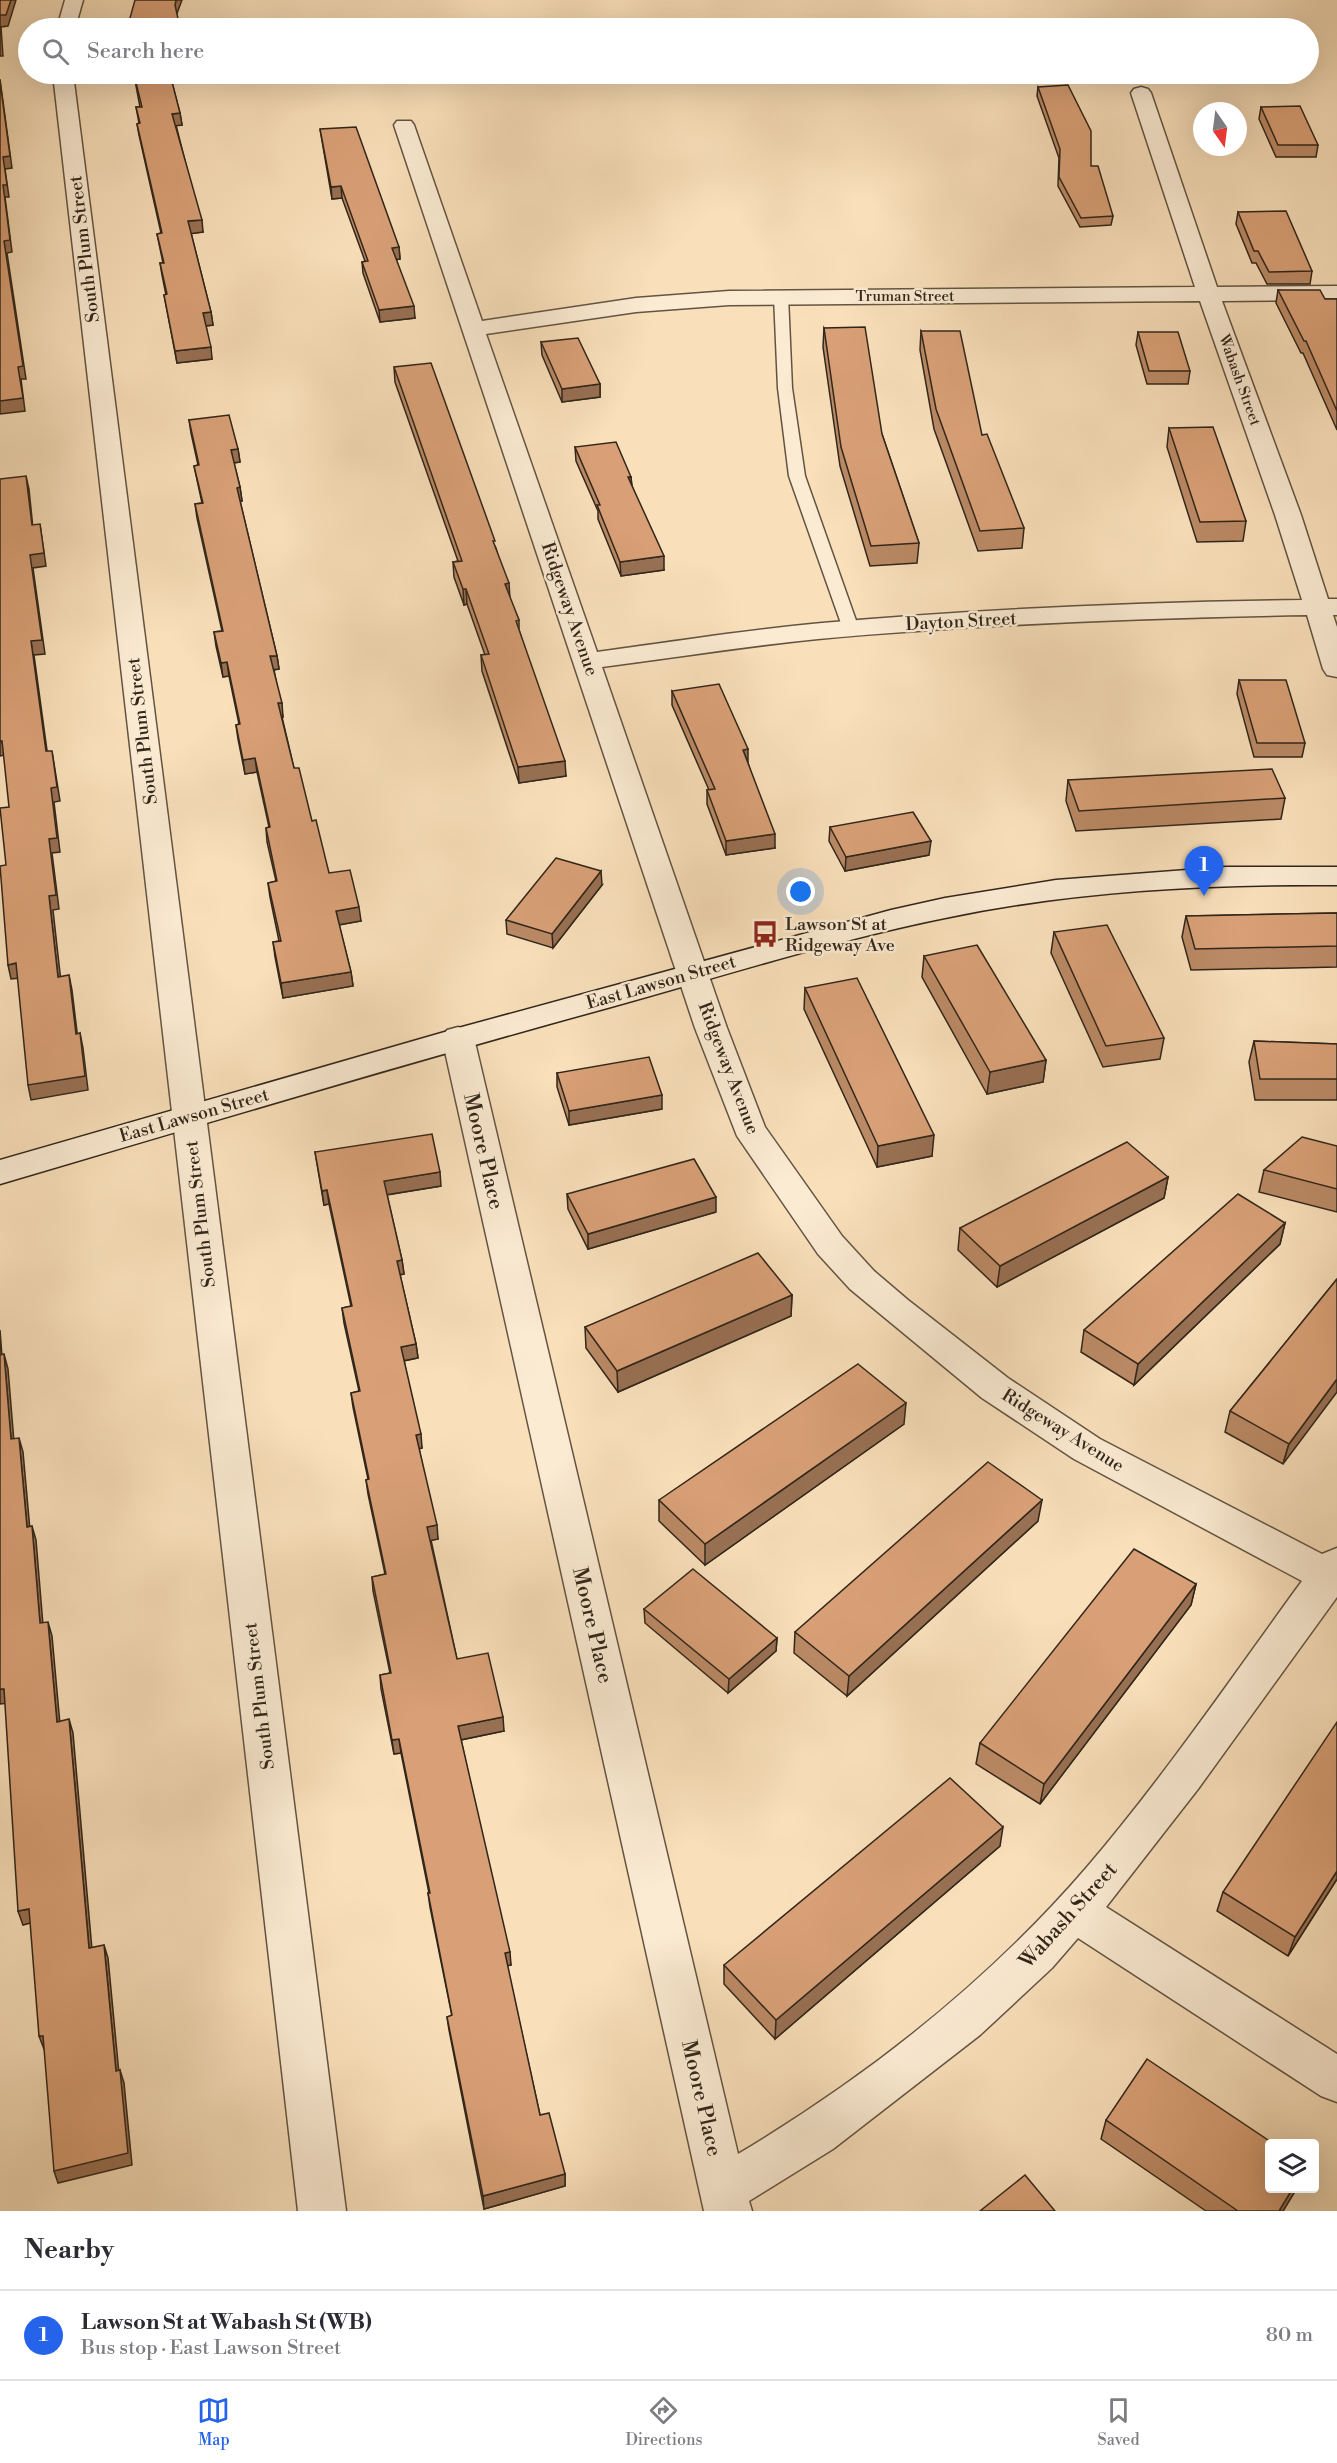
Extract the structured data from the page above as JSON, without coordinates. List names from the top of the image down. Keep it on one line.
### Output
{"streets":{"street":["South Plum Street","Truman Street","Wabash Street","Ridgeway Avenue","Dayton Street","East Lawson Street","Moore Place"]},"crossings":[["South Plum Street","East Lawson Street"],["Truman Street","Wabash Street"],["Truman Street","Ridgeway Avenue"],["Wabash Street","Ridgeway Avenue"],["Wabash Street","Dayton Street"],["Wabash Street","Moore Place"],["Ridgeway Avenue","Dayton Street"],["Ridgeway Avenue","East Lawson Street"],["East Lawson Street","Moore Place"]],"places":{"bus stop":["Lawson St at Ridgeway Ave"]},"north":"bottom","page":{"search":"Search here","pins":"1","heading":"Nearby","list":[{"mark":"1","name":"Lawson St at Wabash St (WB)","note":"Bus stop · East Lawson Street","value":"80 m"}],"nav":["Map","Directions","Saved"]}}
